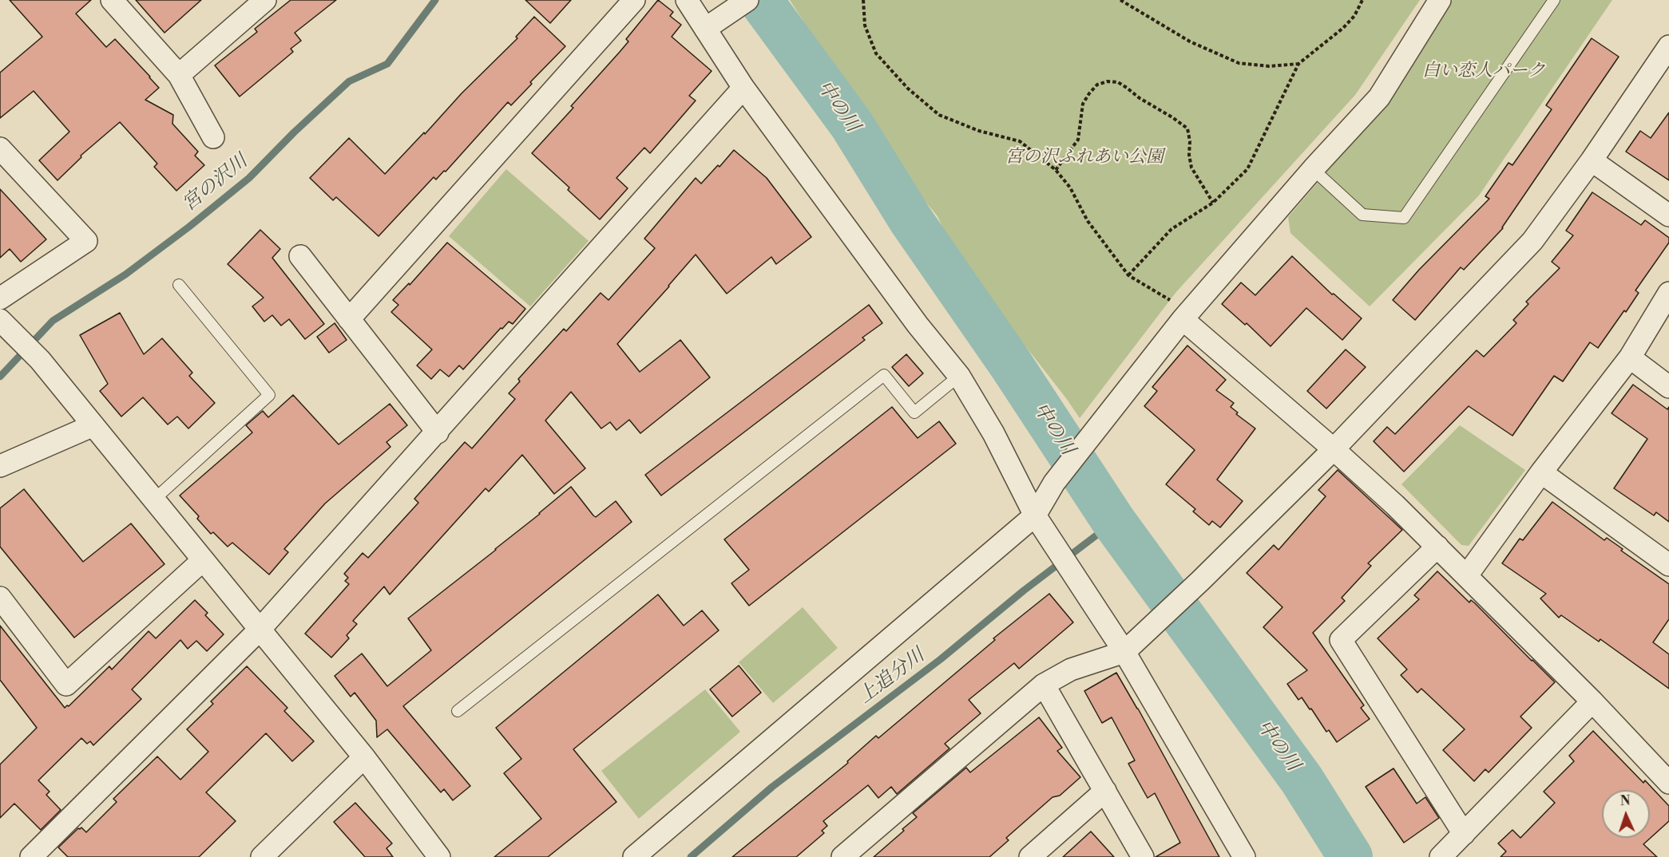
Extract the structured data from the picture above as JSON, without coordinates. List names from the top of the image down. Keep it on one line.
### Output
{"water":["中の川","宮の沢川","上追分川"],"parks":["白い恋人パーク","宮の沢ふれあい公園"],"north":"top"}
